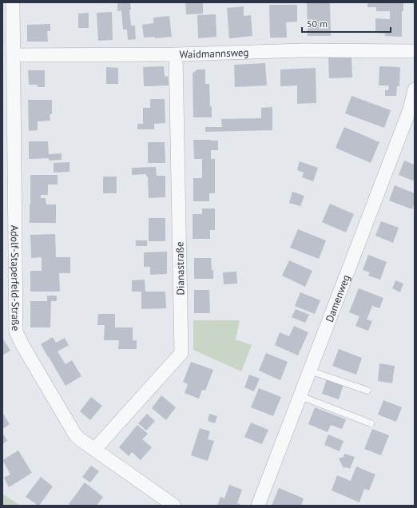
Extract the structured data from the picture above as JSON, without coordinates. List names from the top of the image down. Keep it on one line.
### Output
{"streets":{"street":["Waidmannsweg","Dianastraße","Adolf-Staperfeld-Straße","Damenweg"]},"crossings":[["Waidmannsweg","Dianastraße"],["Waidmannsweg","Adolf-Staperfeld-Straße"],["Dianastraße","Adolf-Staperfeld-Straße"]],"scale_bar":"50 m"}
